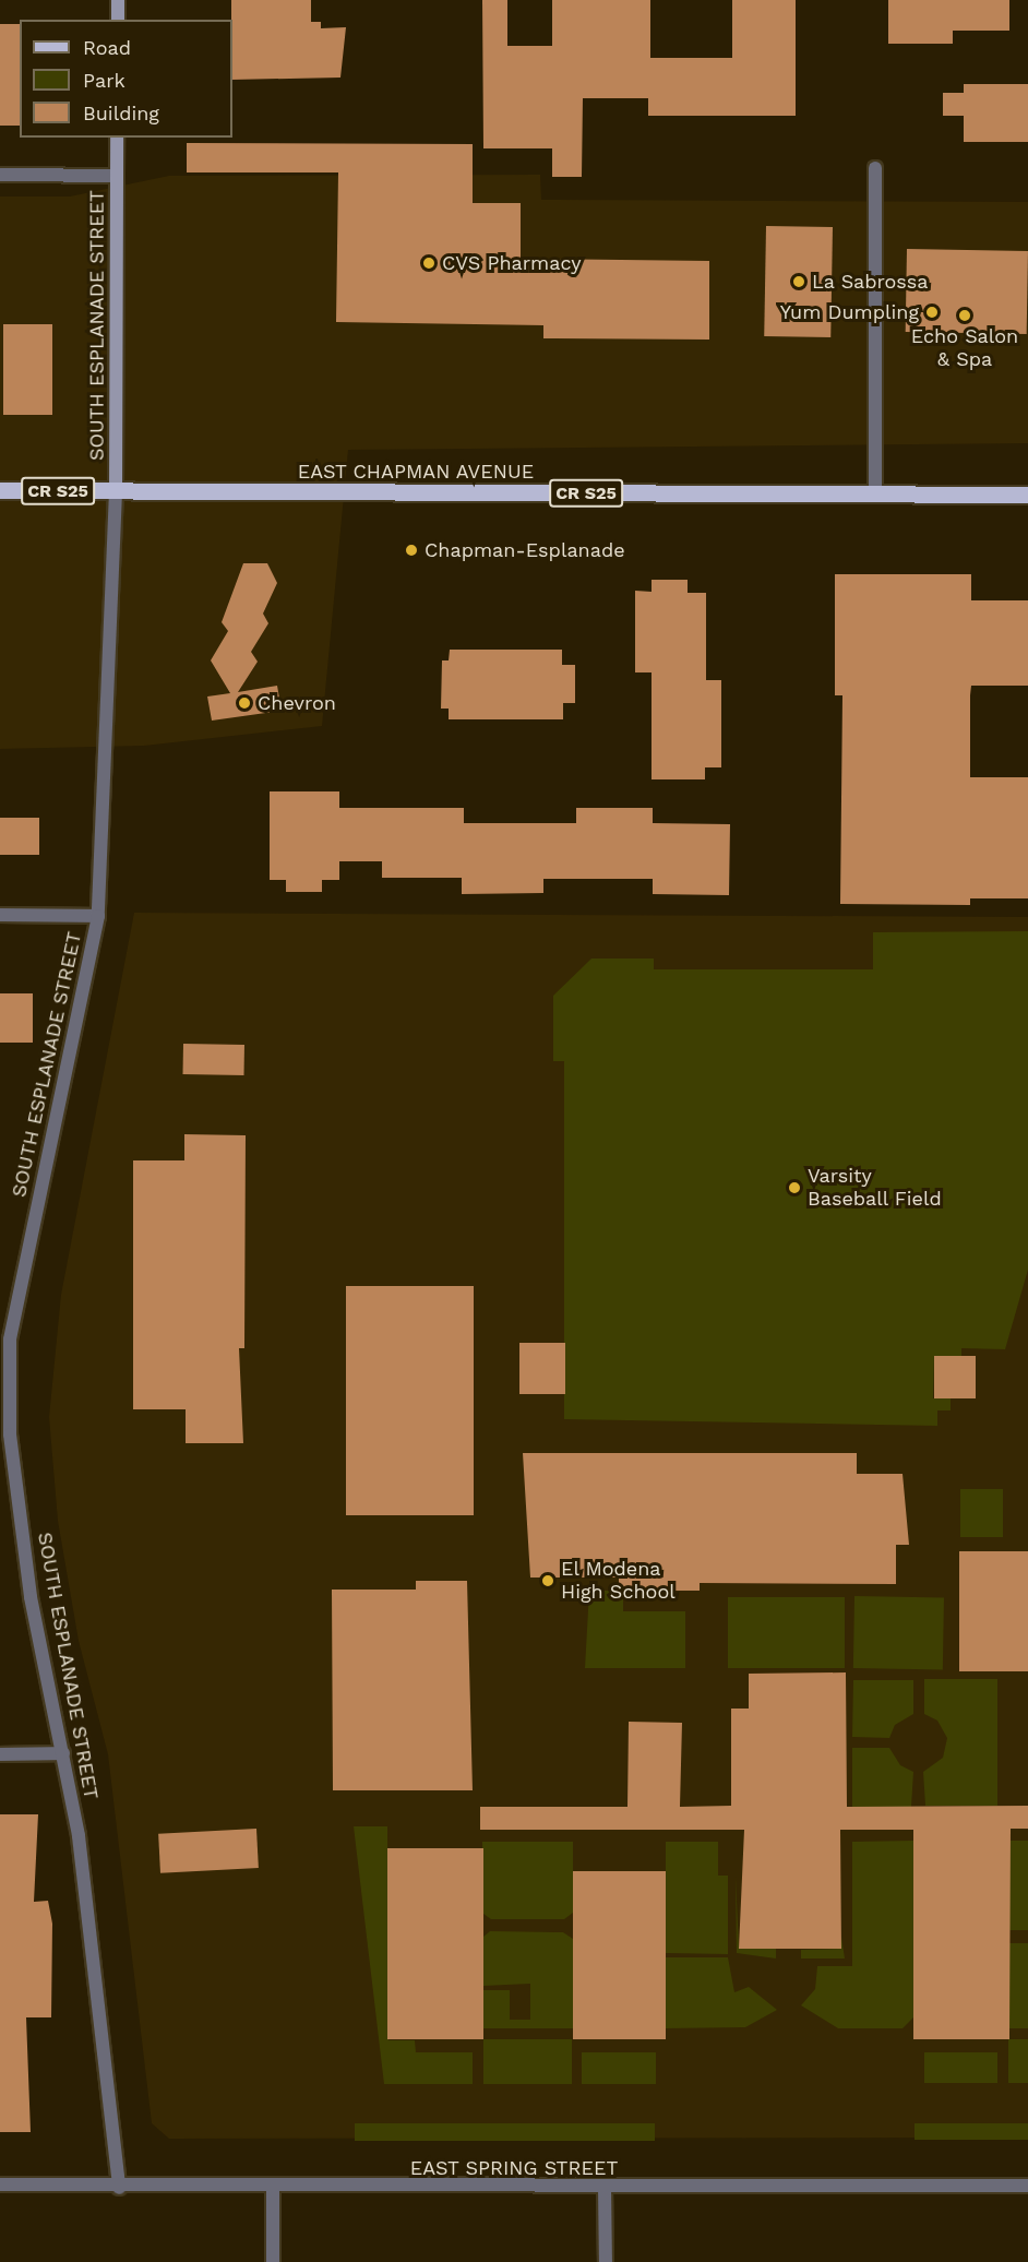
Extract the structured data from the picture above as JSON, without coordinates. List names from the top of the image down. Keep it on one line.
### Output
{"streets":{"main road":["SOUTH ESPLANADE STREET","EAST CHAPMAN AVENUE","CR S25"],"street":["EAST SPRING STREET"]},"crossings":[["SOUTH ESPLANADE STREET","EAST CHAPMAN AVENUE"],["SOUTH ESPLANADE STREET","EAST SPRING STREET"]],"places":["CVS Pharmacy","La Sabrossa","Yum Dumpling","Echo Salon & Spa","Chapman-Esplanade","Chevron","Varsity Baseball Field","El Modena High School"],"legend":["Road","Park","Building"]}
